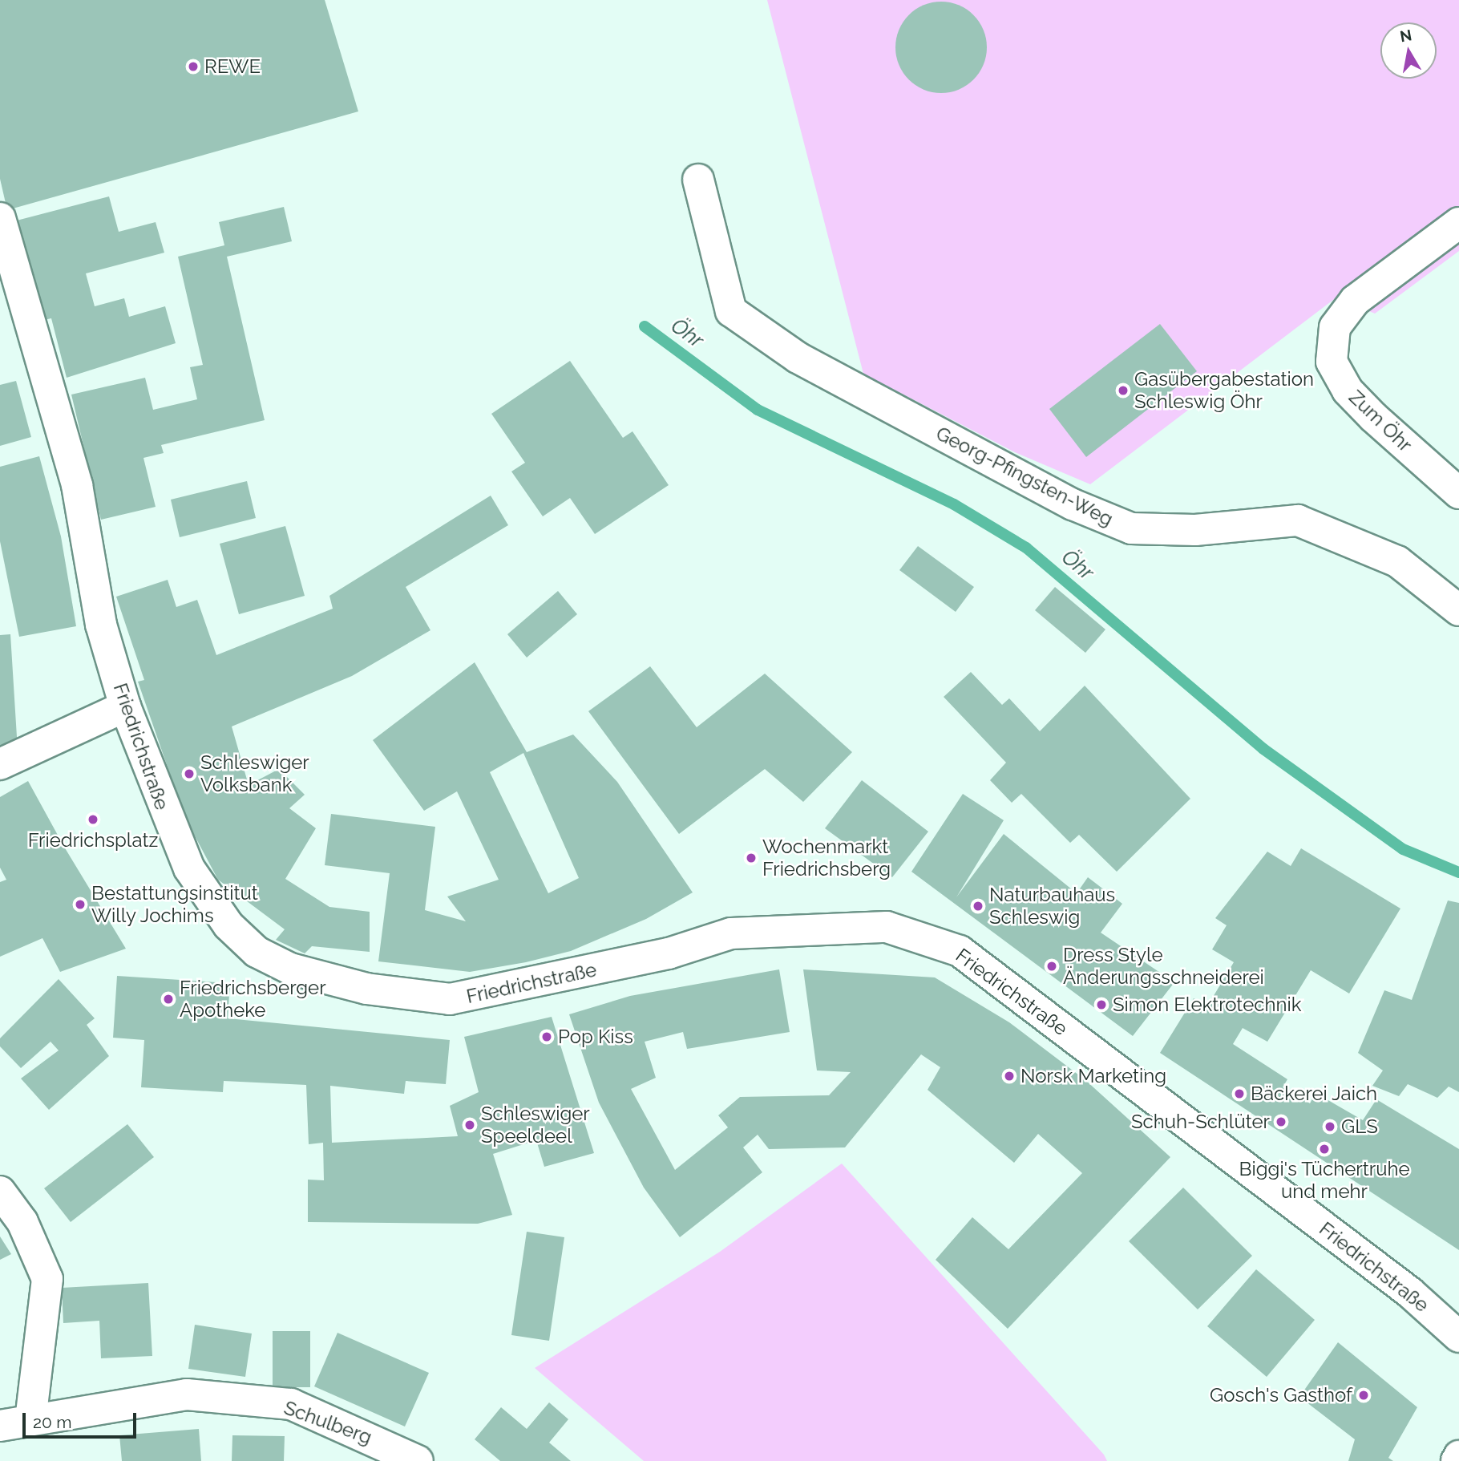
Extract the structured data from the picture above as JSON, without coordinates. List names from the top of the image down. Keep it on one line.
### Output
{"streets":{"street":["Zum Öhr","Georg-Pfingsten-Weg","Friedrichstraße","Schulberg"]},"water":["Öhr"],"places":["REWE","Gasübergabestation Schleswig Öhr","Schleswiger Volksbank","Friedrichsplatz","Wochenmarkt Friedrichsberg","Bestattungsinstitut Willy Jochims","Naturbauhaus Schleswig","Dress Style Änderungsschneiderei","Friedrichsberger Apotheke","Simon Elektrotechnik","Pop Kiss","Norsk Marketing","Bäckerei Jaich","Schuh-Schlüter","Schleswiger Speeldeel","GLS","Biggi's Tüchertruhe und mehr","Gosch's Gasthof"],"scale_bar":"20 m","north":"top"}
